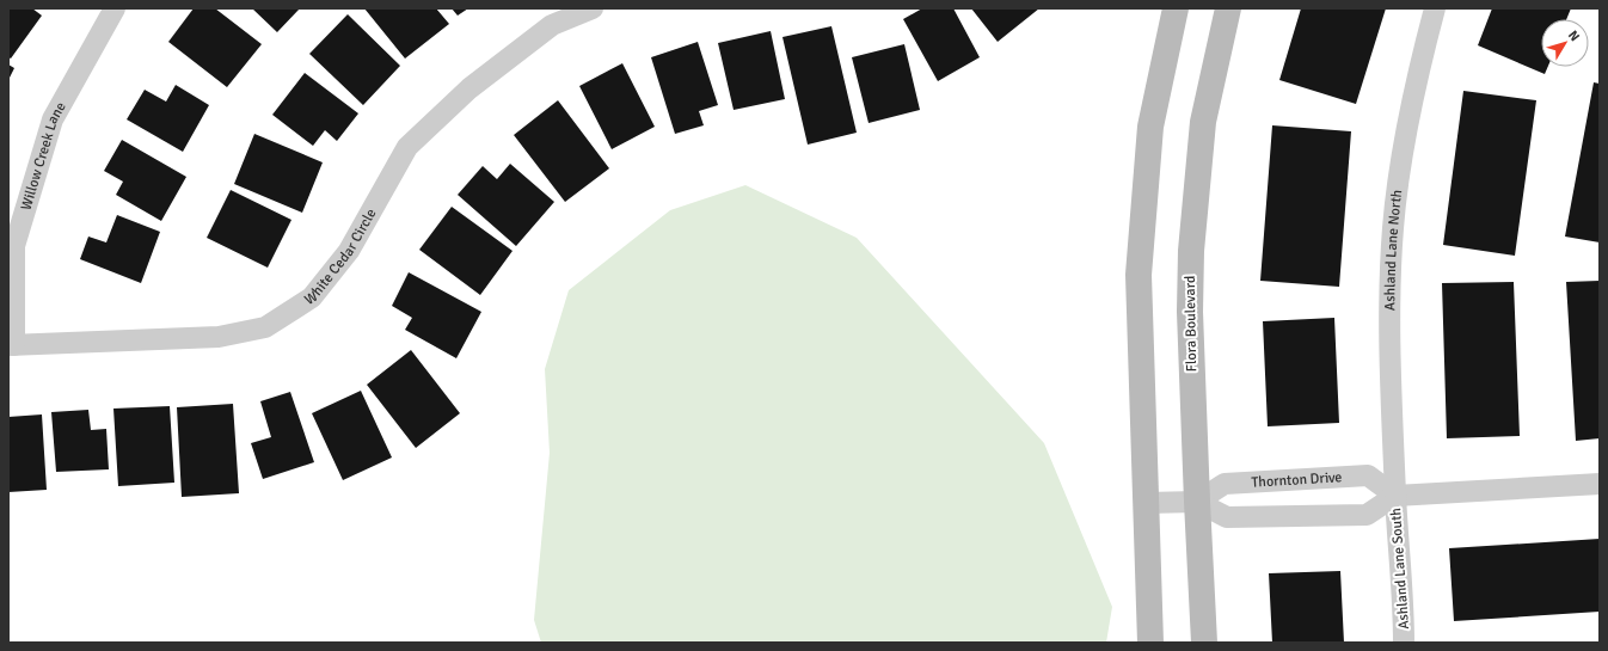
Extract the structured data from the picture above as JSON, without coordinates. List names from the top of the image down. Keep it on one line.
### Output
{"streets":{"street":["Willow Creek Lane","Ashland Lane North","White Cedar Circle","Flora Boulevard","Thornton Drive","Ashland Lane South"]},"crossings":[["Willow Creek Lane","White Cedar Circle"],["Ashland Lane North","Thornton Drive"],["Ashland Lane North","Ashland Lane South"],["Flora Boulevard","Thornton Drive"],["Thornton Drive","Ashland Lane South"]],"north":"top right"}
